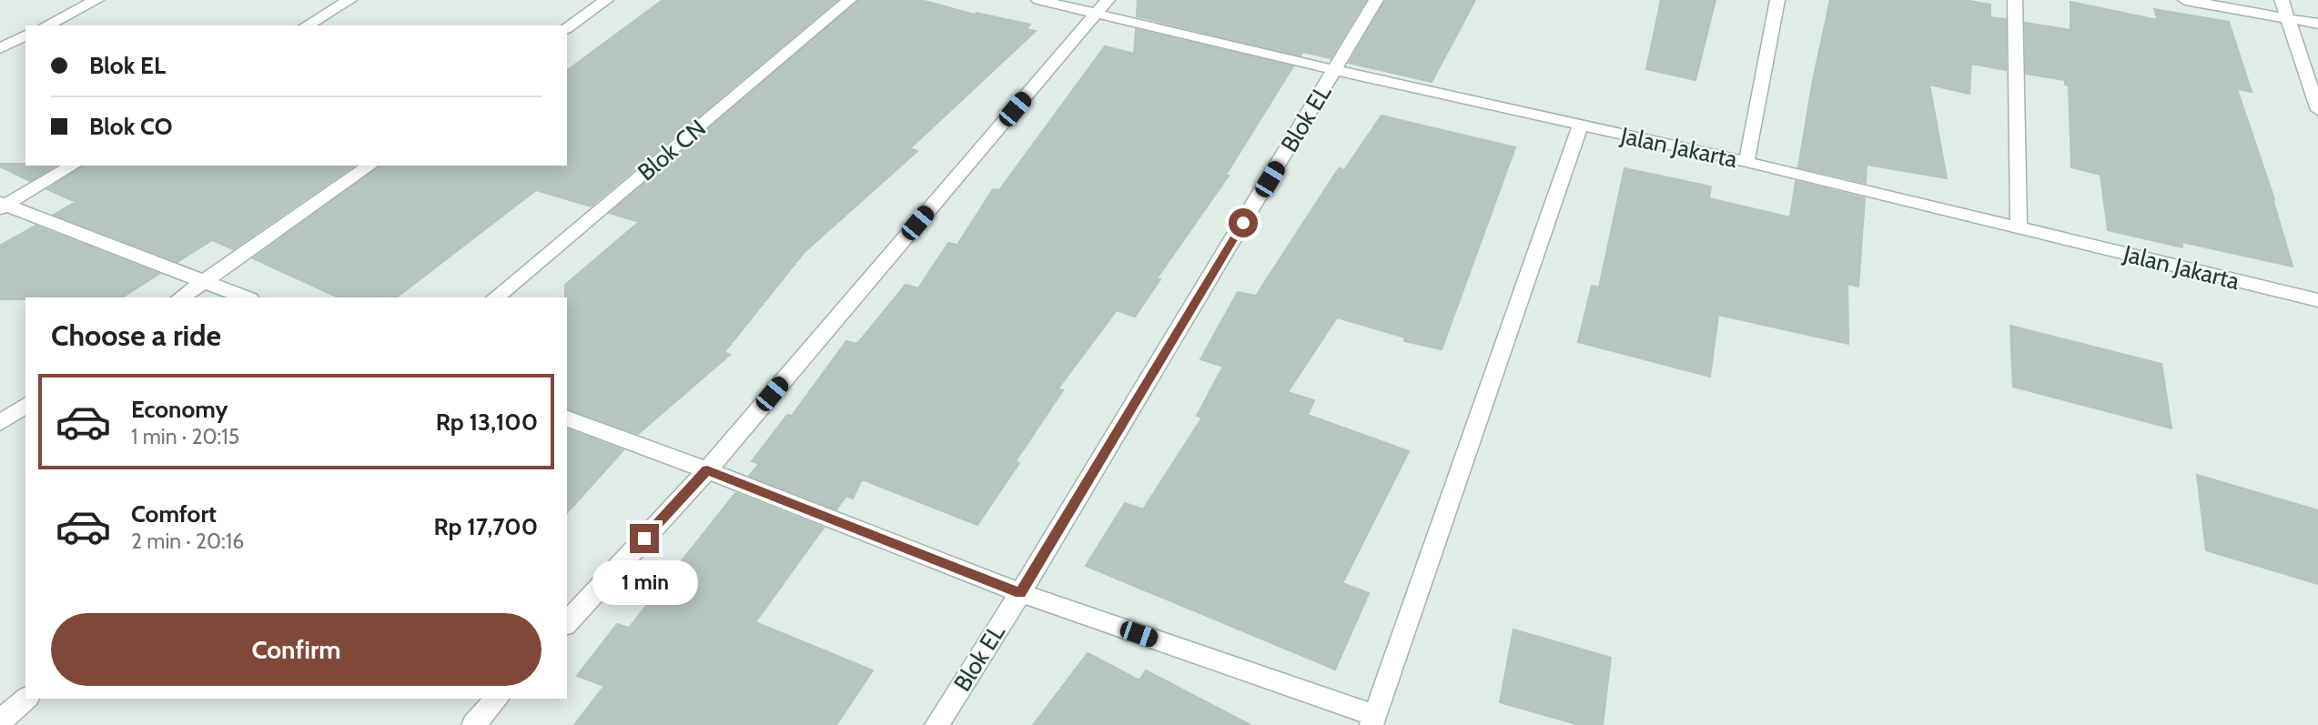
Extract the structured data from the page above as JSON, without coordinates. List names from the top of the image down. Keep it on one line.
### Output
{"streets":{"street":["Blok EL","Jalan Jakarta","Blok CN"]},"crossings":[["Blok EL","Jalan Jakarta"]],"page":{"banner":["Blok EL","Blok CO"],"heading":"Choose a ride","list":[{"name":"Economy","note":"1 min · 20:15","value":"Rp 13,100"},{"name":"Comfort","note":"2 min · 20:16","value":"Rp 17,700"}],"bubble":"1 min","buttons":"Confirm"}}
